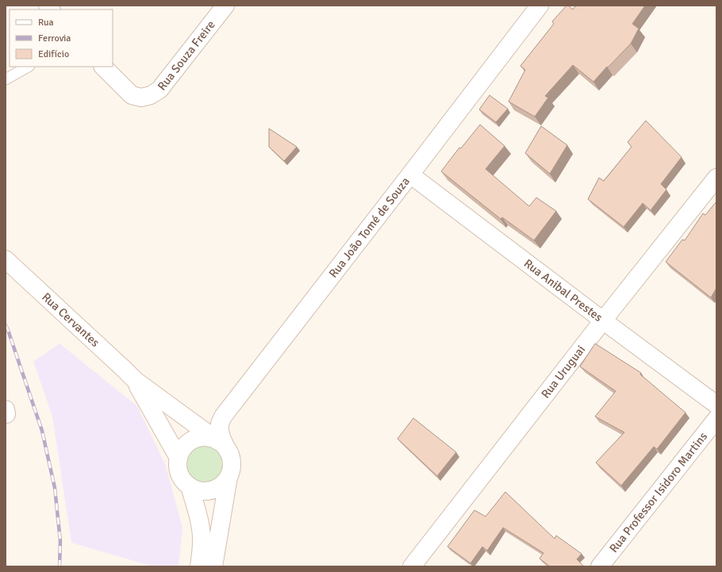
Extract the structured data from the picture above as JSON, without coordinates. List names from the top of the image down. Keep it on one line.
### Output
{"streets":{"street":["Rua Souza Freire","Rua João Tomé de Souza","Rua Anibal Prestes","Rua Cervantes","Rua Uruguai","Rua Professor Isidoro Martins"]},"crossings":[["Rua João Tomé de Souza","Rua Anibal Prestes"],["Rua João Tomé de Souza","Rua Cervantes"],["Rua Anibal Prestes","Rua Uruguai"]],"legend":["Rua","Ferrovia","Edifício"]}
